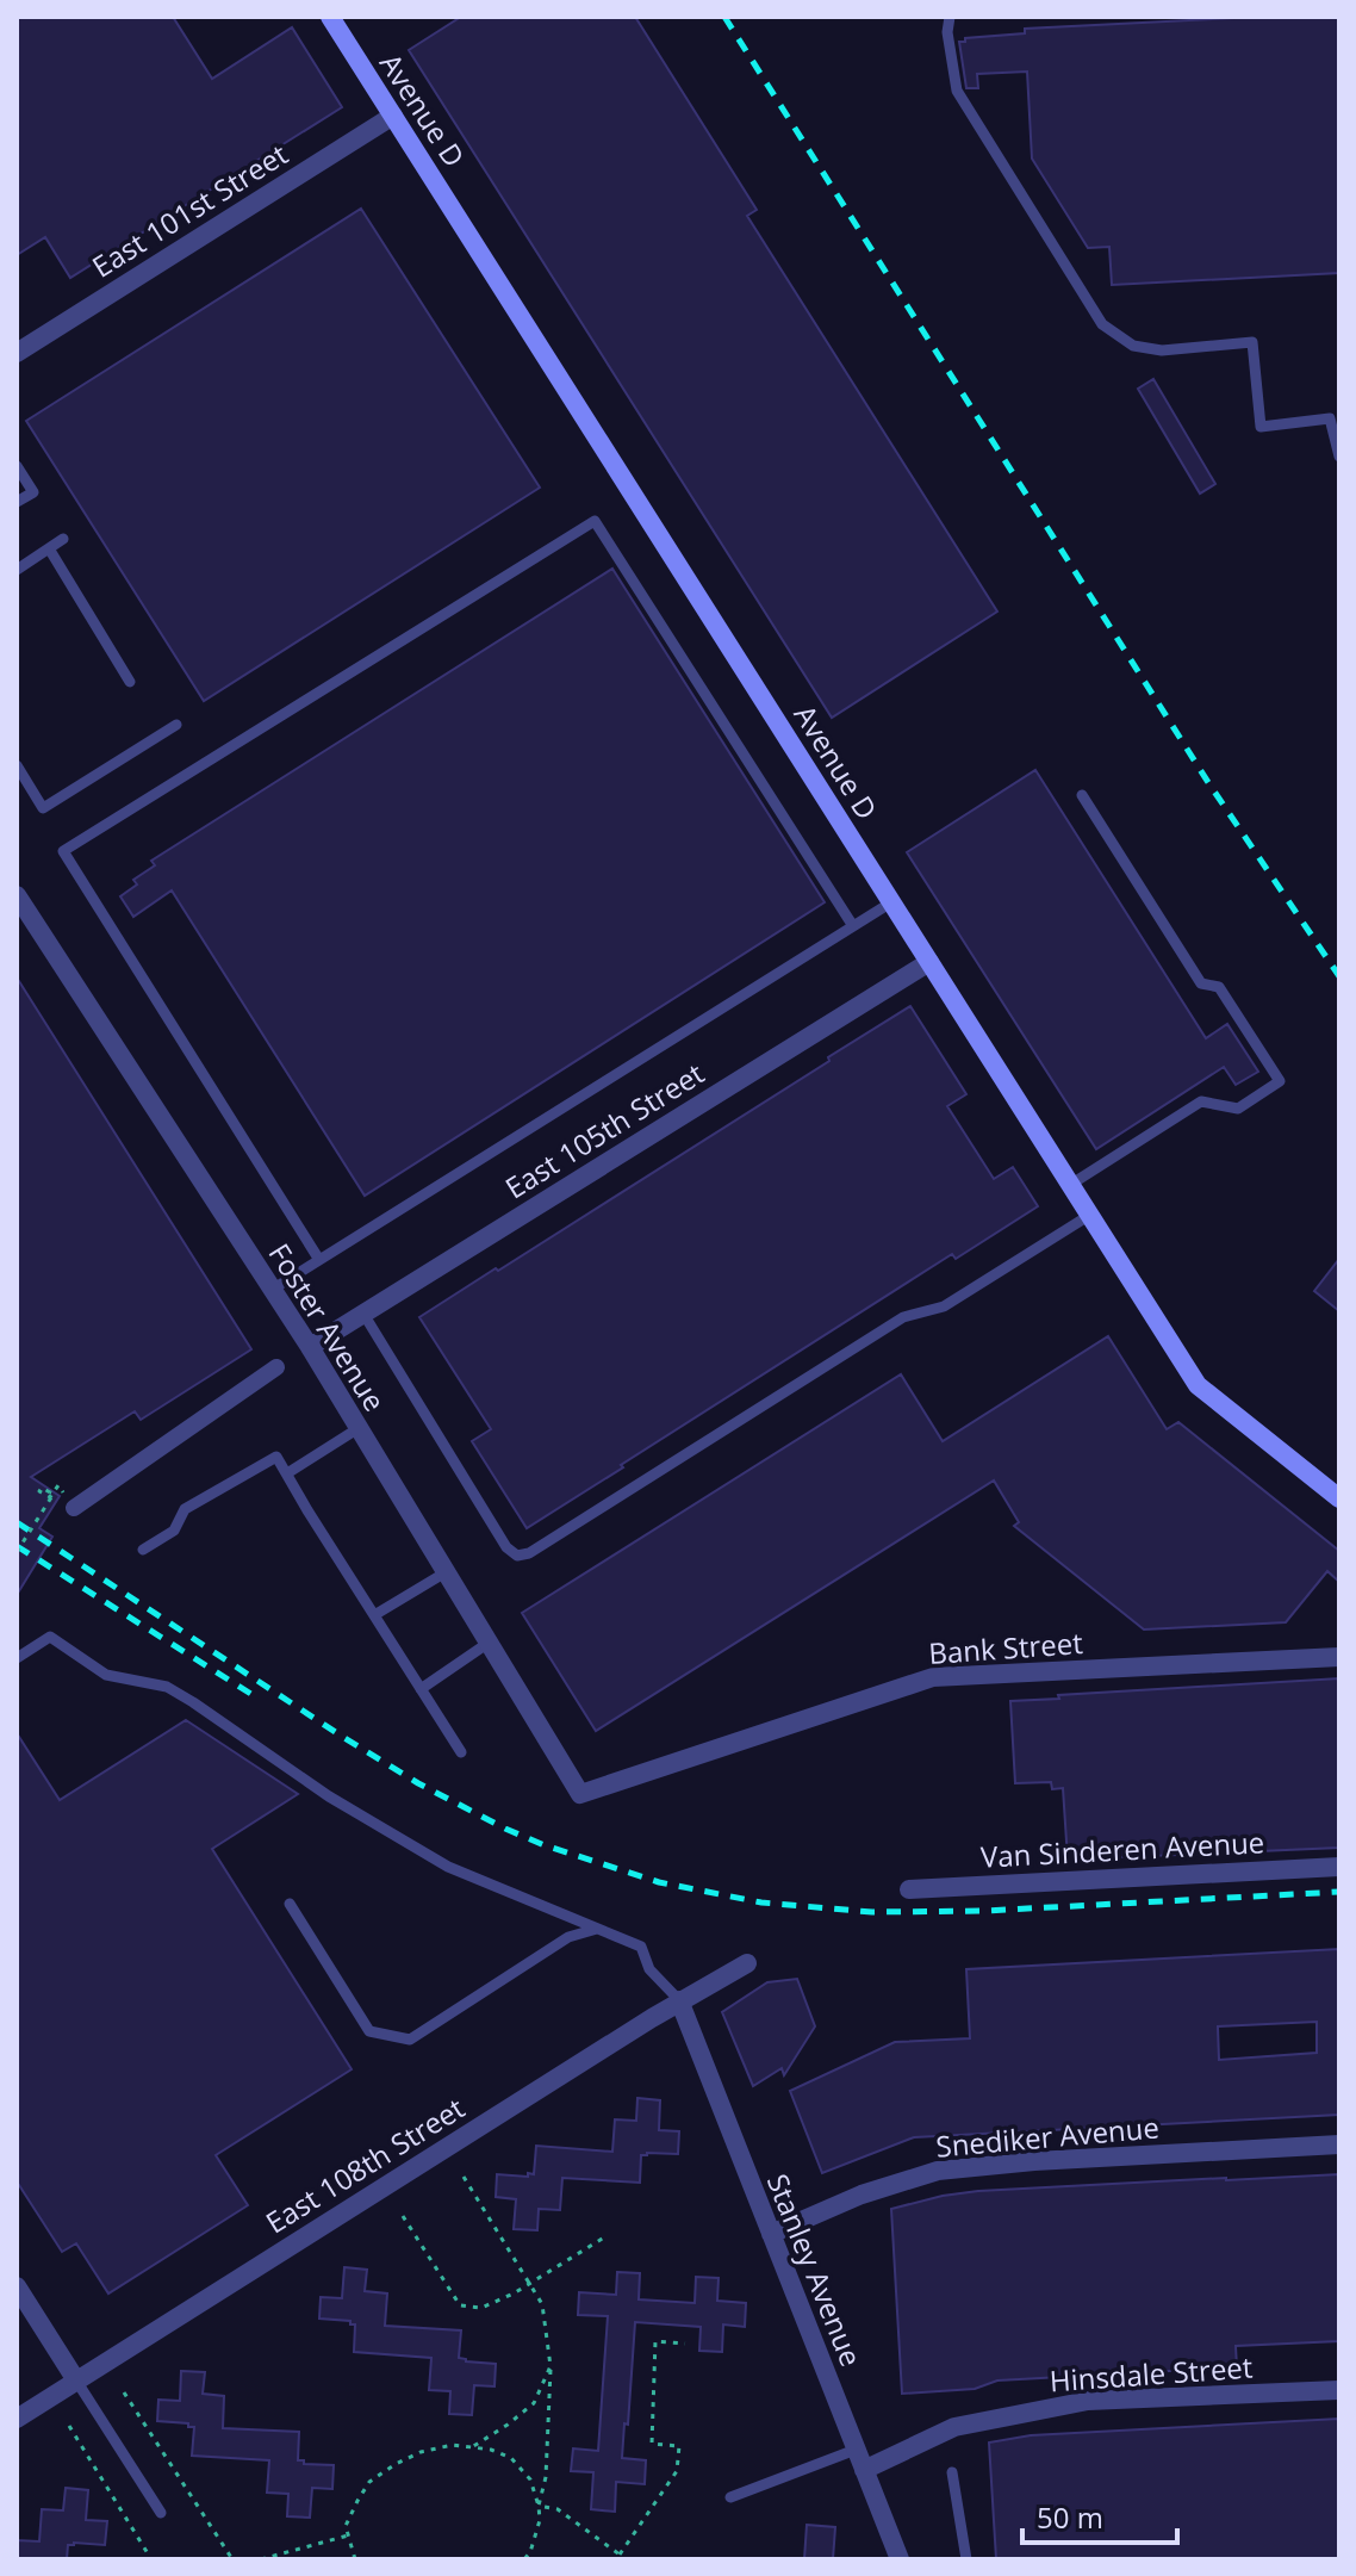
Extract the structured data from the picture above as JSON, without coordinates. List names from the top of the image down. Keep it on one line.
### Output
{"streets":{"main road":["Avenue D"],"street":["East 101st Street","East 105th Street","Foster Avenue","Bank Street","Van Sinderen Avenue","Snediker Avenue","East 108th Street","Stanley Avenue","Hinsdale Street"]},"crossings":[["Avenue D","East 101st Street"],["Avenue D","East 105th Street"],["East 105th Street","Foster Avenue"],["Foster Avenue","Bank Street"],["Snediker Avenue","Stanley Avenue"],["East 108th Street","Stanley Avenue"],["Stanley Avenue","Hinsdale Street"]],"scale_bar":"50 m"}
